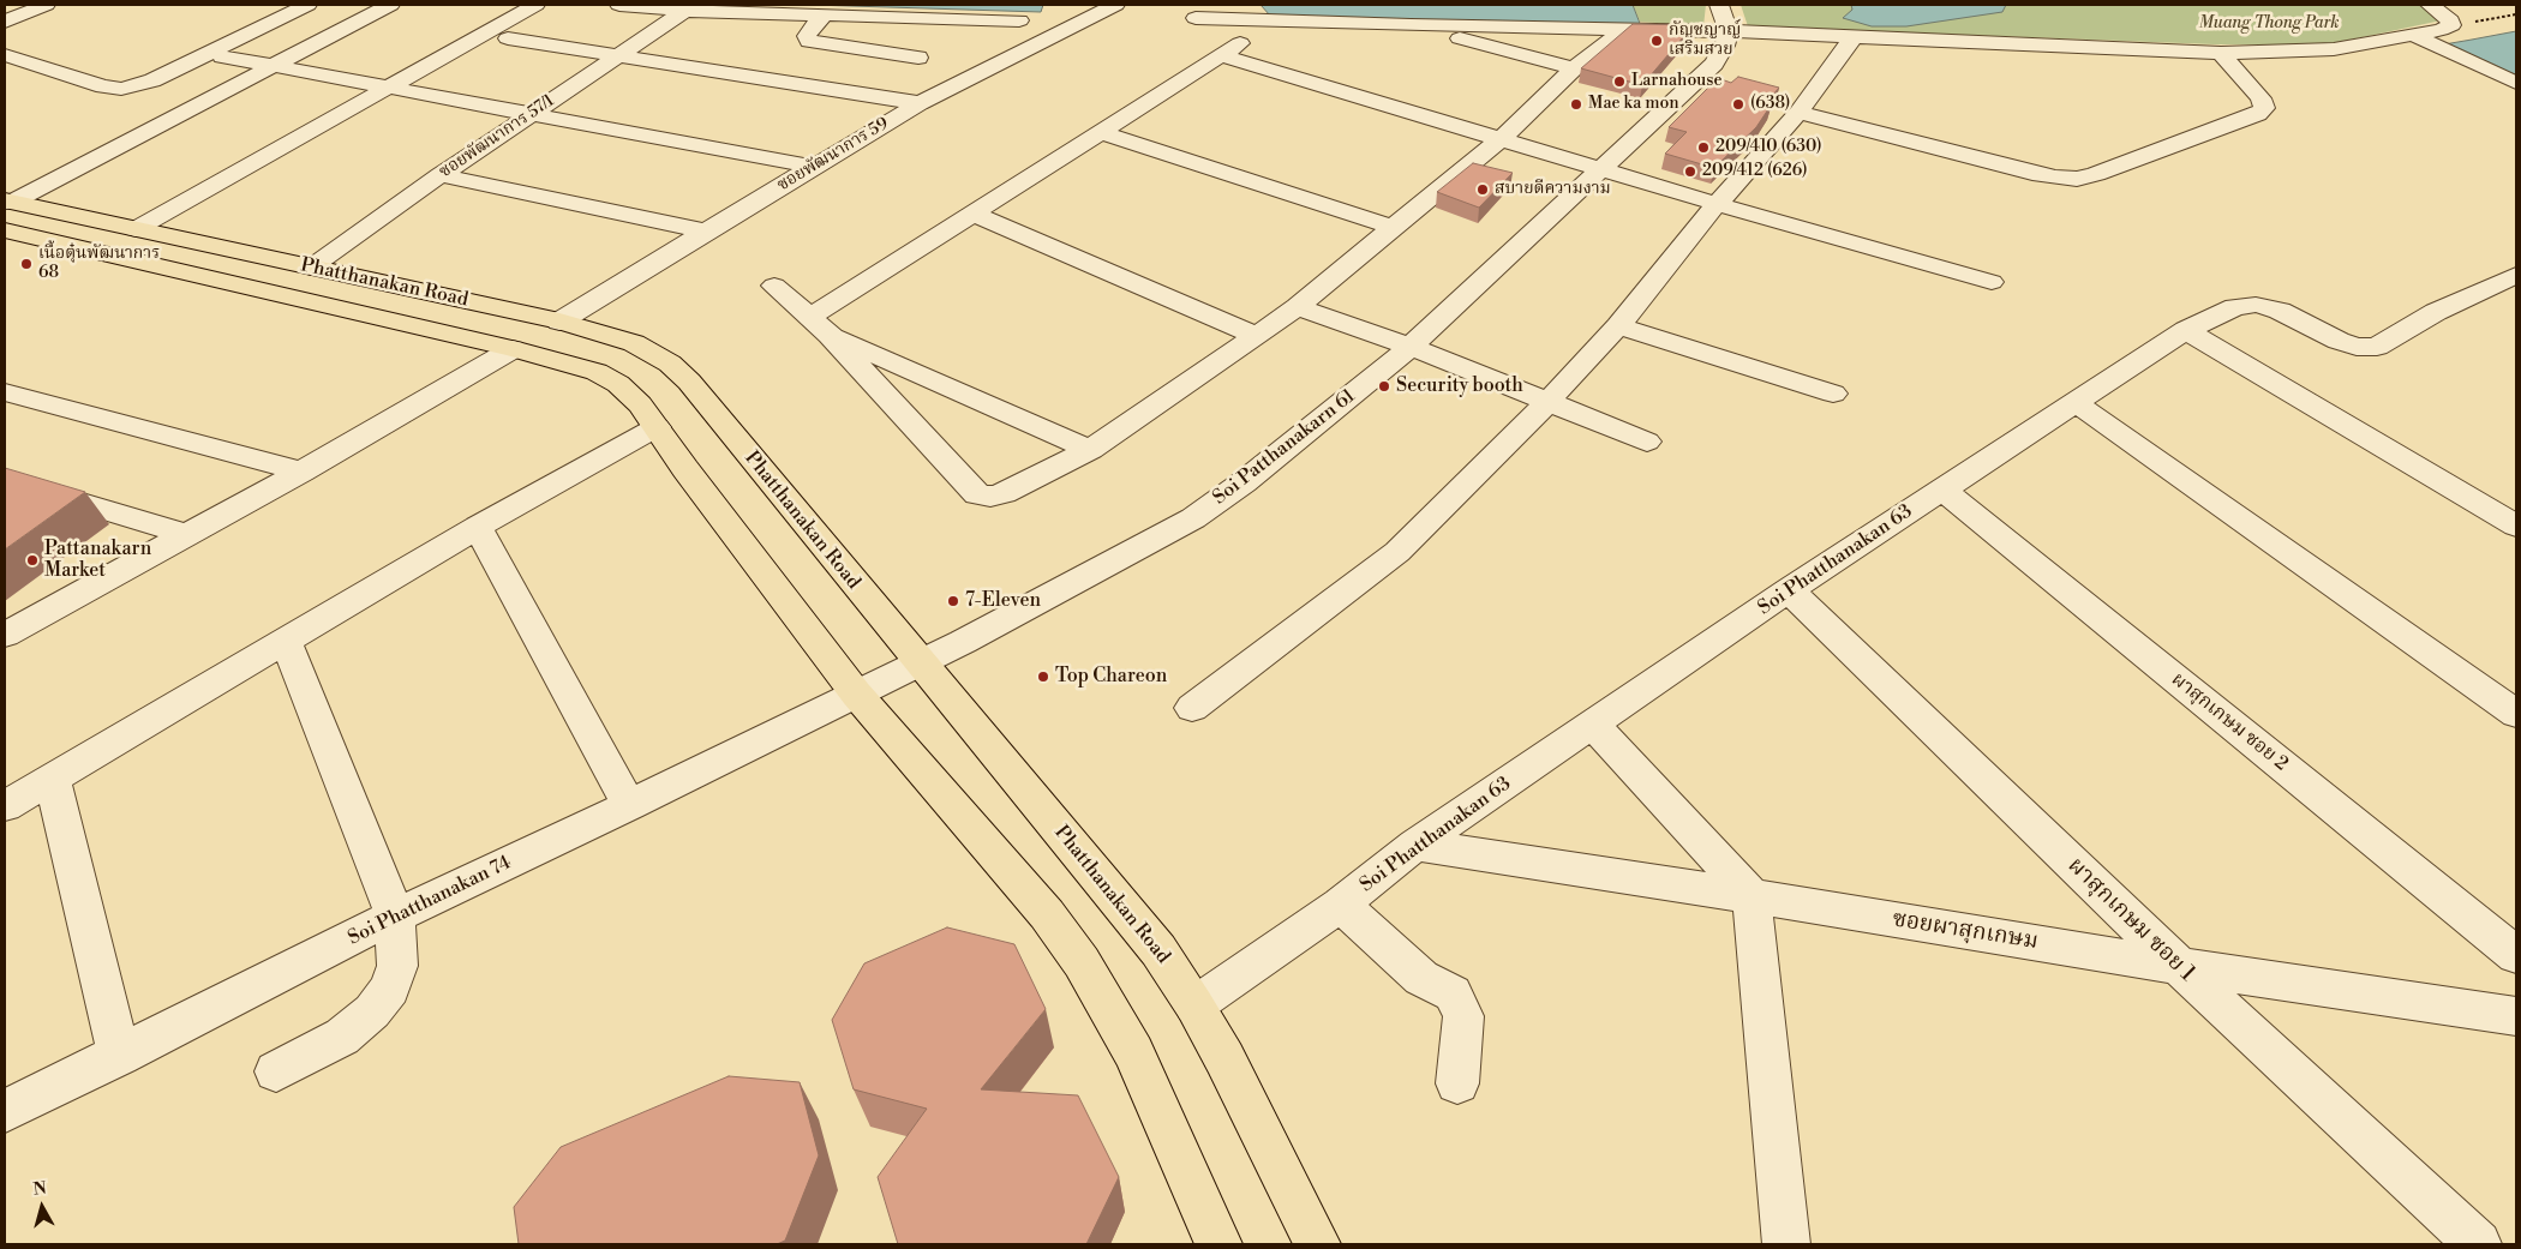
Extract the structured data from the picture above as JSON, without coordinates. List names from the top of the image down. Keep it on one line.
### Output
{"streets":{"main road":["Phatthanakan Road"],"street":["ซอยพัฒนาการ 57/1","ซอยพัฒนาการ 59","Soi Patthanakarn 61","Soi Phatthanakan 63","ผาสุกเกษม ซอย 2","Soi Phatthanakan 74","ผาสุกเกษม ซอย 1","ซอยผาสุกเกษม"]},"crossings":[["ซอยพัฒนาการ 57/1","Phatthanakan Road"],["ซอยพัฒนาการ 59","Phatthanakan Road"],["Phatthanakan Road","Soi Patthanakarn 61"],["Phatthanakan Road","Soi Phatthanakan 63"],["Phatthanakan Road","Soi Phatthanakan 74"],["Soi Patthanakarn 61","Soi Phatthanakan 74"],["Soi Phatthanakan 63","ผาสุกเกษม ซอย 2"],["Soi Phatthanakan 63","ผาสุกเกษม ซอย 1"],["Soi Phatthanakan 63","ซอยผาสุกเกษม"],["ผาสุกเกษม ซอย 1","ซอยผาสุกเกษม"]],"parks":["Muang Thong Park"],"places":["กัญชญาญ์ เสริมสวย","Larnahouse","Mae ka mon","(638)","209/410 (630)","209/412 (626)","สบายดีความงาม","เนื้อตุ๋นพัฒนาการ 68","Security booth","Pattanakarn Market","7-Eleven","Top Chareon"],"north":"top"}
